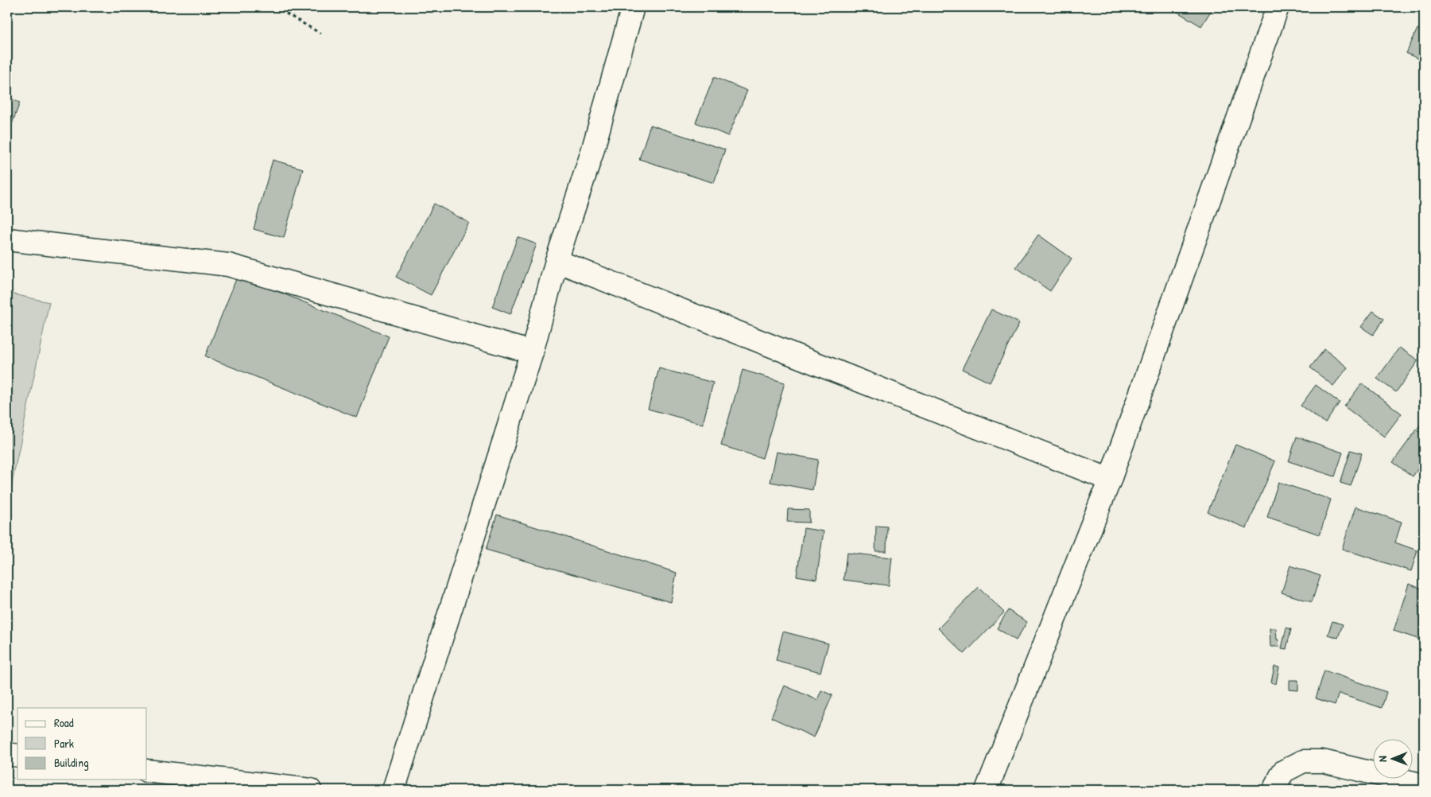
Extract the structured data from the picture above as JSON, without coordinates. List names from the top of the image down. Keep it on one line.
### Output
{"legend":["Road","Park","Building"],"north":"left"}
